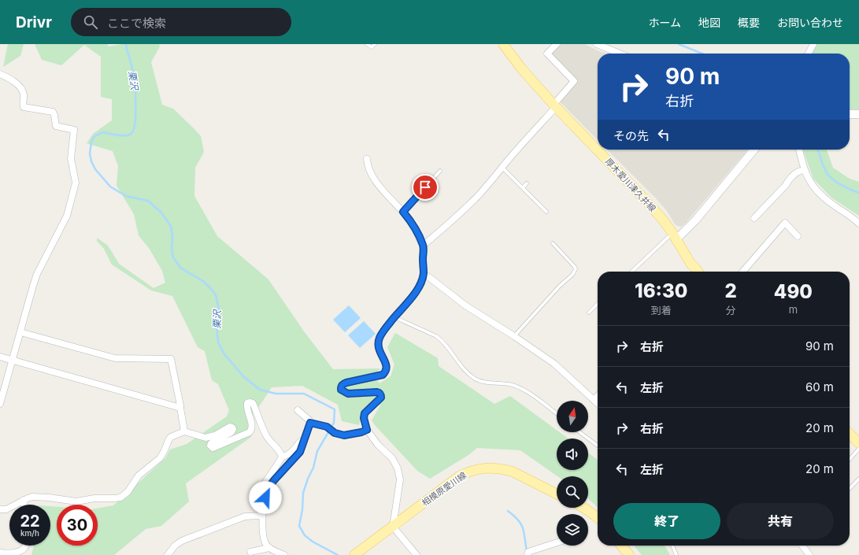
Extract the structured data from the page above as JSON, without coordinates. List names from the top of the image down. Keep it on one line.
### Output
{"streets":{"main road":["厚木愛川津久井線","相模原愛川線"]},"water":["栗沢"],"north":"top","page":{"header":"Drivr","search":"ここで検索","nav":["ホーム","地図","概要","お問い合わせ"],"turn":["90 m","右折"],"then":"その先","eta":["16:30","到着","2","分","490","m"],"list":[{"name":"右折","value":"90 m"},{"name":"左折","value":"60 m"},{"name":"右折","value":"20 m"},{"name":"左折","value":"20 m"}],"buttons":["終了","共有"],"speed":"22 km/h","limit":"30"}}
